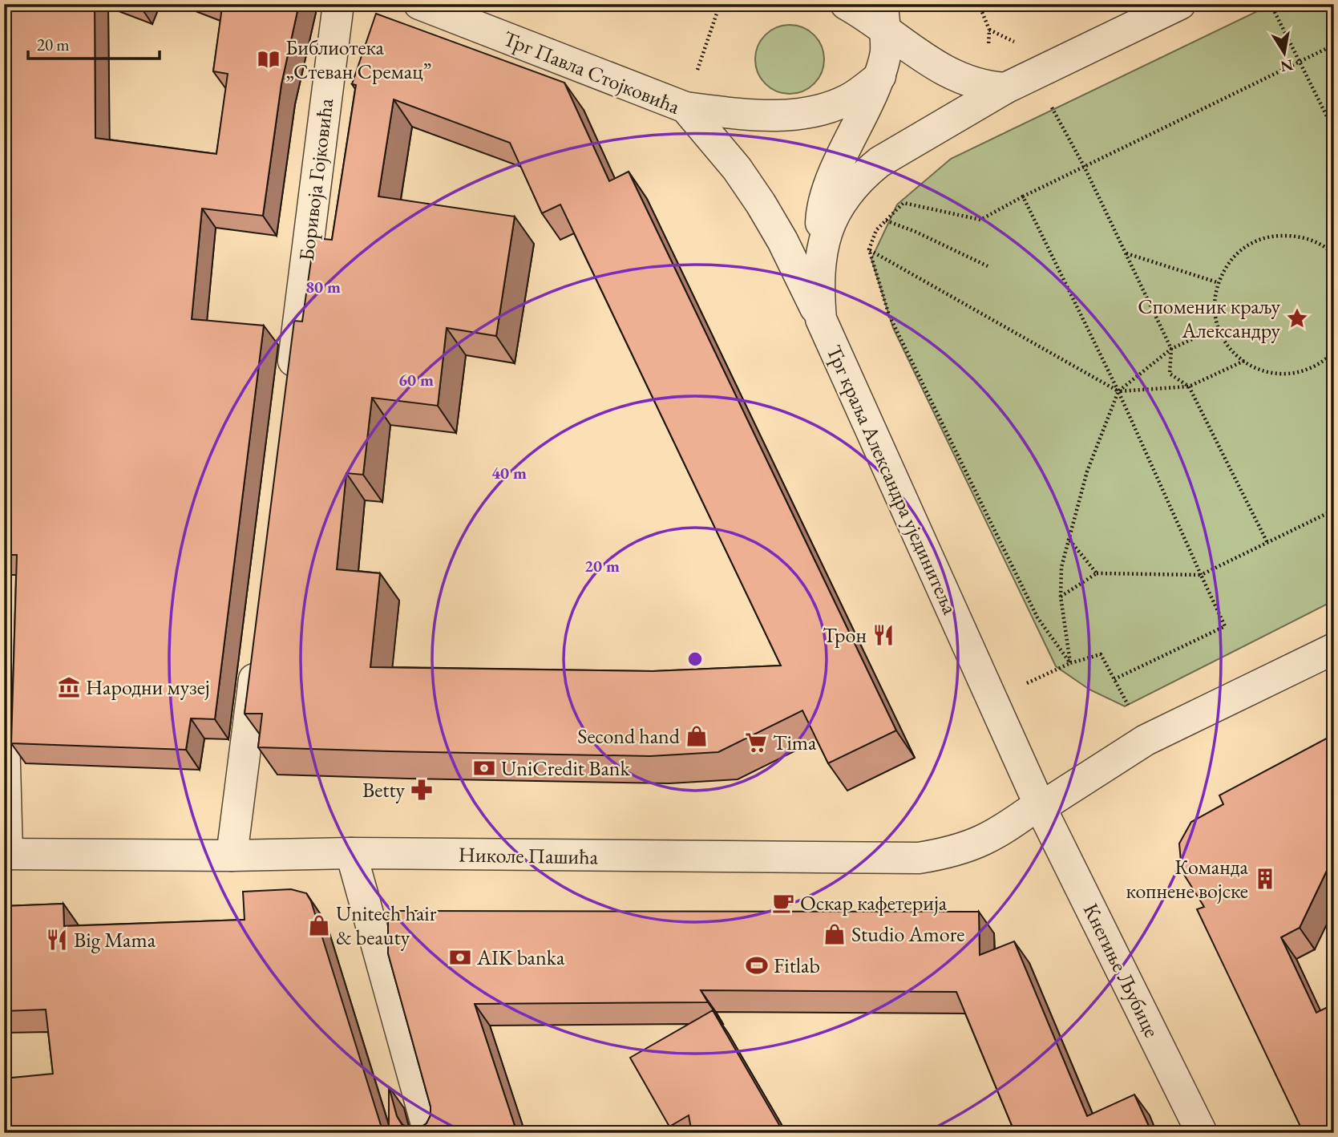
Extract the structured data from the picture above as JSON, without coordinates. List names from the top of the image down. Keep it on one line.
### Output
{"streets":{"street":["Трг Павла Стојковића","Боривоја Гојковића","Трг краља Александра ујединитеља","Николе Пашића","Кнегиње Љубице"]},"crossings":[["Трг Павла Стојковића","Трг краља Александра ујединитеља"],["Трг краља Александра ујединитеља","Николе Пашића"],["Трг краља Александра ујединитеља","Кнегиње Љубице"],["Николе Пашића","Кнегиње Љубице"]],"places":{"library":["Библиотека „Стеван Сремац”"],"place":["Споменик краљу Александру"],"restaurant":["Трон","Big Mama"],"museum":["Народни музеј"],"shop":["Second hand","Unitech hair & beauty","Studio Amore"],"supermarket":["Tima"],"bank":["UniCredit Bank","AIK banka"],"pharmacy":["Betty"],"building":["Команда копнене војске"],"cafe":["Оскар кафетерија"],"sports":["Fitlab"]},"scale_bar":"20 m","north":"bottom","rings":["80 m","60 m","40 m","20 m"]}
